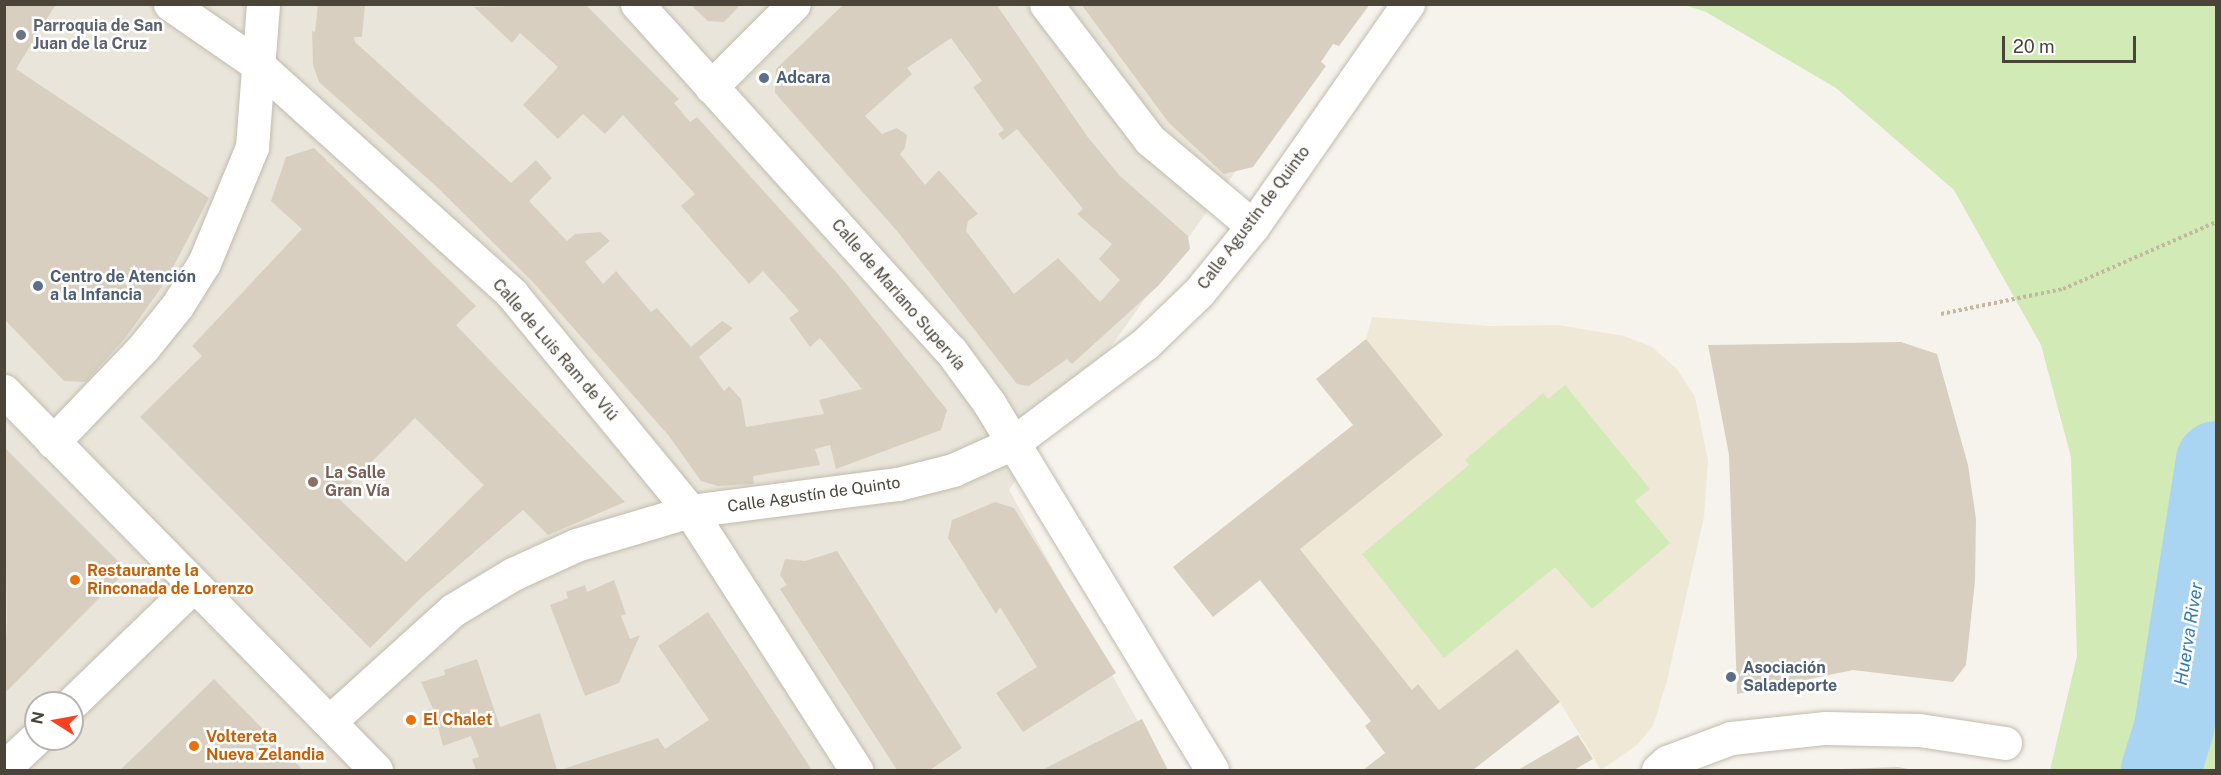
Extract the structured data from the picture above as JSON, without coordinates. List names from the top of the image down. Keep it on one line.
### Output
{"streets":{"street":["Calle Agustín de Quinto","Calle de Mariano Supervía","Calle de Luis Ram de Viú"]},"crossings":[["Calle Agustín de Quinto","Calle de Mariano Supervía"],["Calle Agustín de Quinto","Calle de Luis Ram de Viú"]],"water":["Huerva River"],"places":["Parroquia de San Juan de la Cruz","Adcara","Centro de Atención a la Infancia","La Salle Gran Vía","Restaurante la Rinconada de Lorenzo","Asociación Saladeporte","El Chalet","Voltereta Nueva Zelandia"],"scale_bar":"20 m","north":"left"}
